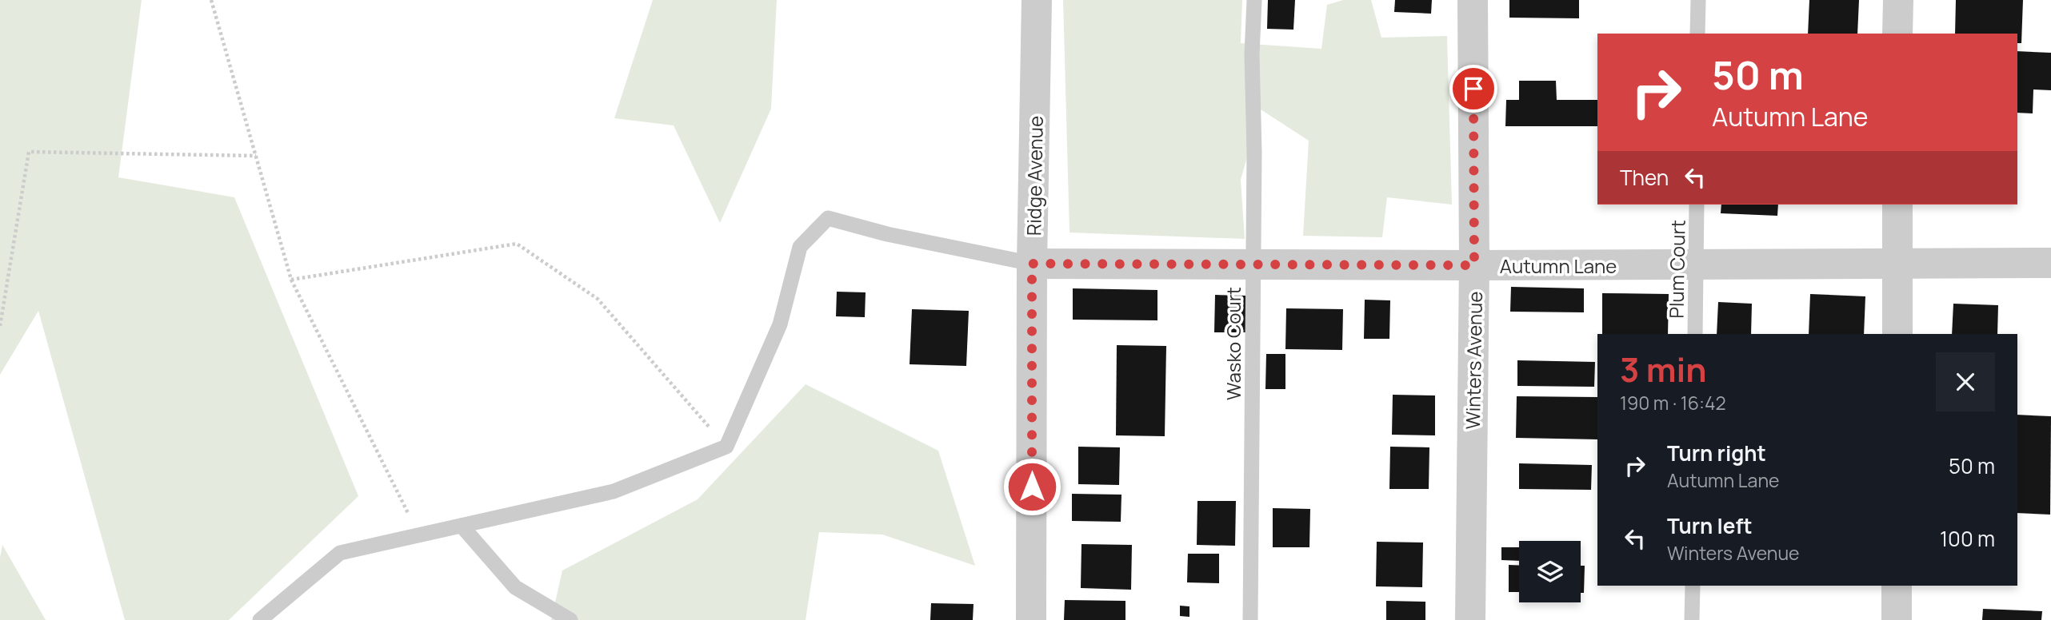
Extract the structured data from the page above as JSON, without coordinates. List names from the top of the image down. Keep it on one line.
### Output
{"streets":{"street":["Ridge Avenue","Autumn Lane","Winters Avenue"],"lane":["Plum Court","Wasko Court"]},"crossings":[["Ridge Avenue","Autumn Lane"],["Autumn Lane","Plum Court"],["Autumn Lane","Wasko Court"],["Autumn Lane","Winters Avenue"]],"page":{"turn":["50 m","Autumn Lane"],"then":"Then","heading":["3 min","190 m · 16:42"],"list":[{"name":"Turn right","note":"Autumn Lane","value":"50 m"},{"name":"Turn left","note":"Winters Avenue","value":"100 m"}]}}
